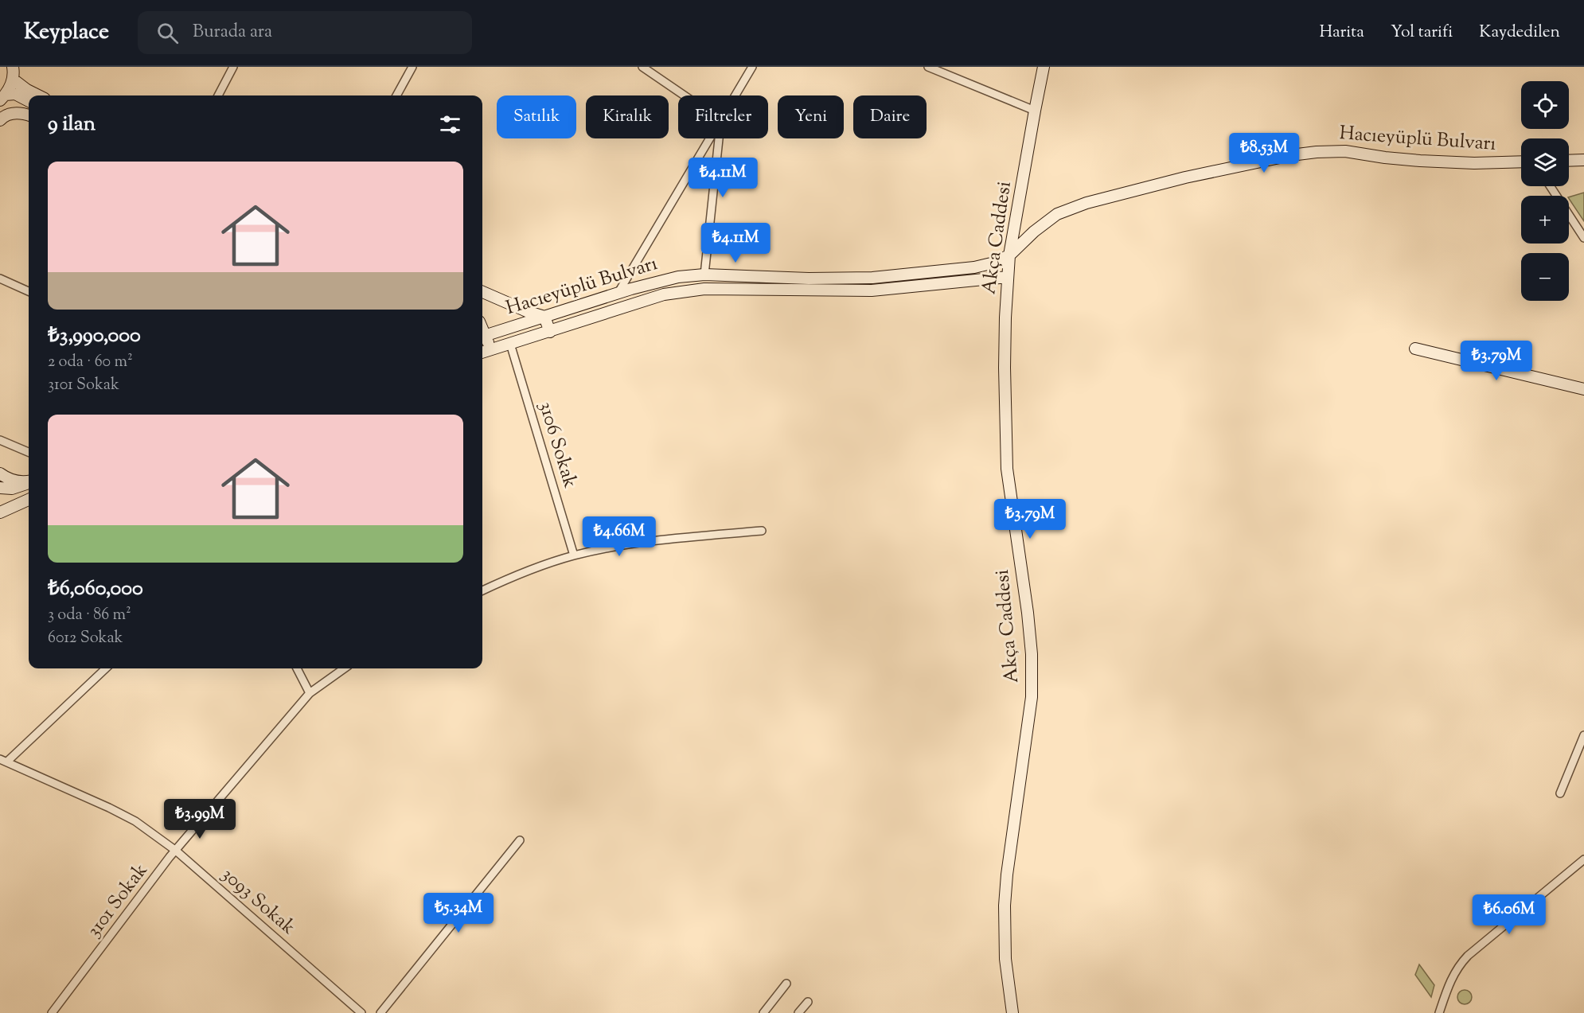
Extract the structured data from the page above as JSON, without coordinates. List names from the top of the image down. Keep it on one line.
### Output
{"streets":{"street":["Hacıeyüplü Bulvarı","Akça Caddesi","3106 Sokak","3101 Sokak","3093 Sokak"]},"crossings":[["Hacıeyüplü Bulvarı","Akça Caddesi"],["Hacıeyüplü Bulvarı","3106 Sokak"],["3101 Sokak","3093 Sokak"]],"page":{"header":"Keyplace","search":"Burada ara","nav":["Harita","Yol tarifi","Kaydedilen"],"map_buttons":["+","−"],"chip":["Satılık","Kiralık","Filtreler","Yeni","Daire"],"heading":"9 ilan","price":["₺8.53M","₺4.11M","₺4.11M","₺3.79M","₺3.79M","₺4.66M","₺3.99M","₺5.34M","₺6.06M"],"list":[{"name":"₺3,990,000","note":"2 oda · 60 m² · 3101 Sokak"},{"name":"₺6,060,000","note":"3 oda · 86 m² · 6012 Sokak"}]}}
